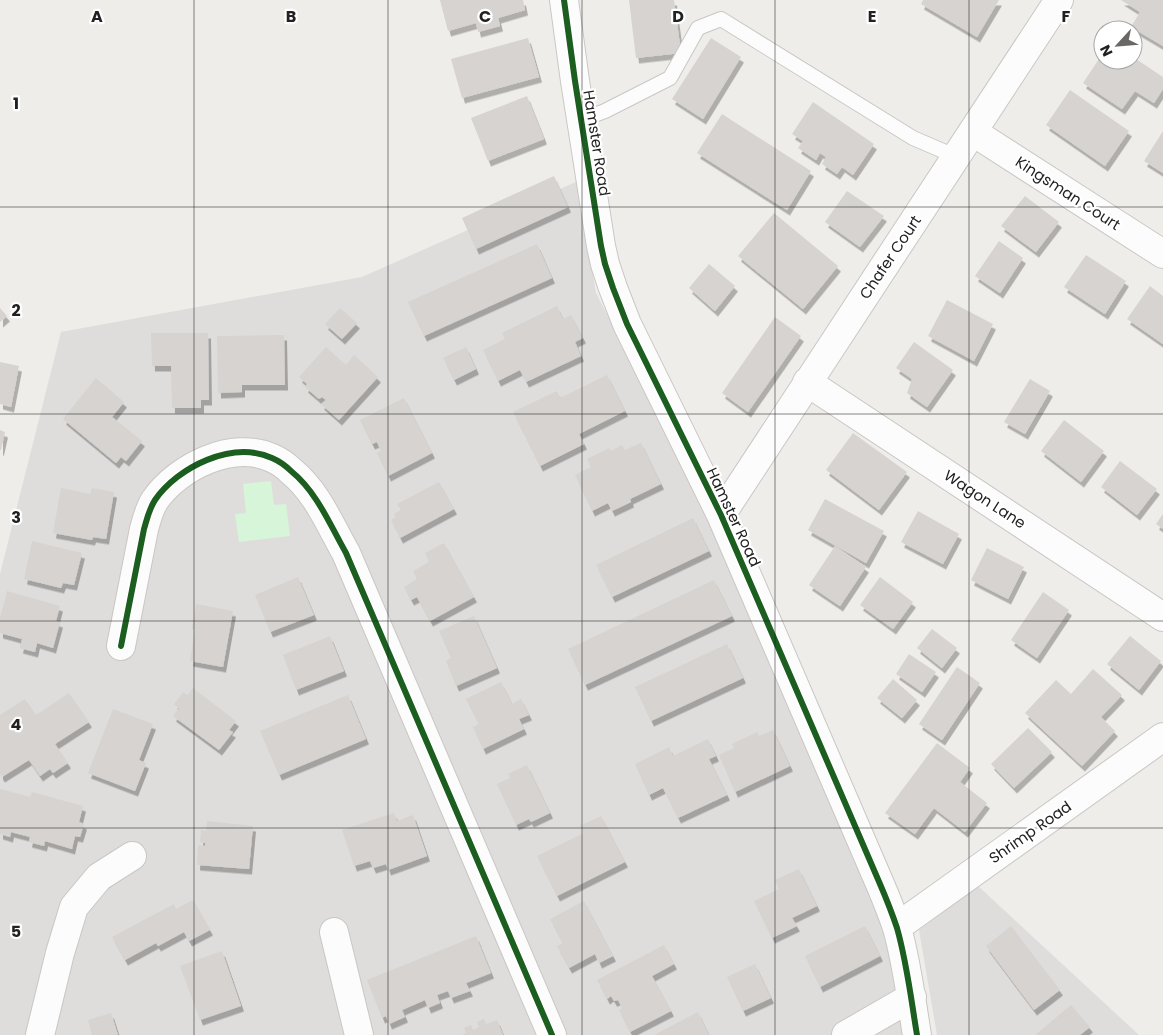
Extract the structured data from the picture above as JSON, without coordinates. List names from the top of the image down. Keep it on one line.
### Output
{"streets":{"street":["Hamster Road","Kingsman Court","Chafer Court","Wagon Lane","Shrimp Road"]},"crossings":[["Hamster Road","Chafer Court"],["Hamster Road","Shrimp Road"],["Kingsman Court","Chafer Court"],["Chafer Court","Wagon Lane"]],"north":"bottom left","grid":{"columns":["A","B","C","D","E","F"],"rows":["1","2","3","4","5"]}}
